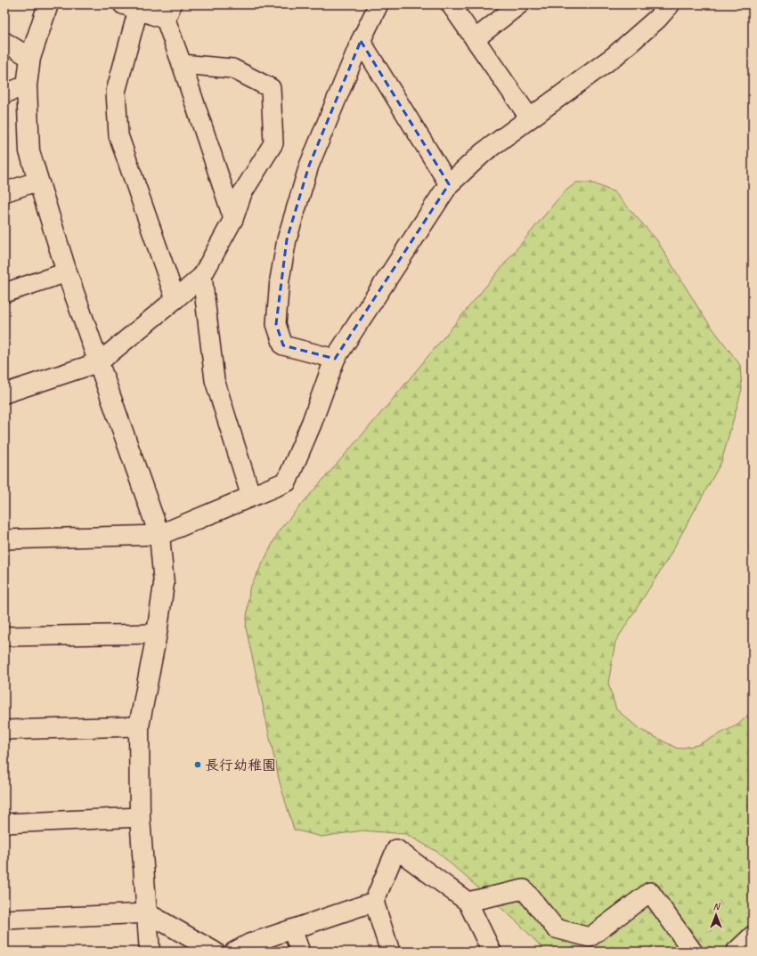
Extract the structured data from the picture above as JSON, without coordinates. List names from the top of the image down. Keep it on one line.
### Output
{"places":["長行幼稚園"],"north":"top"}
